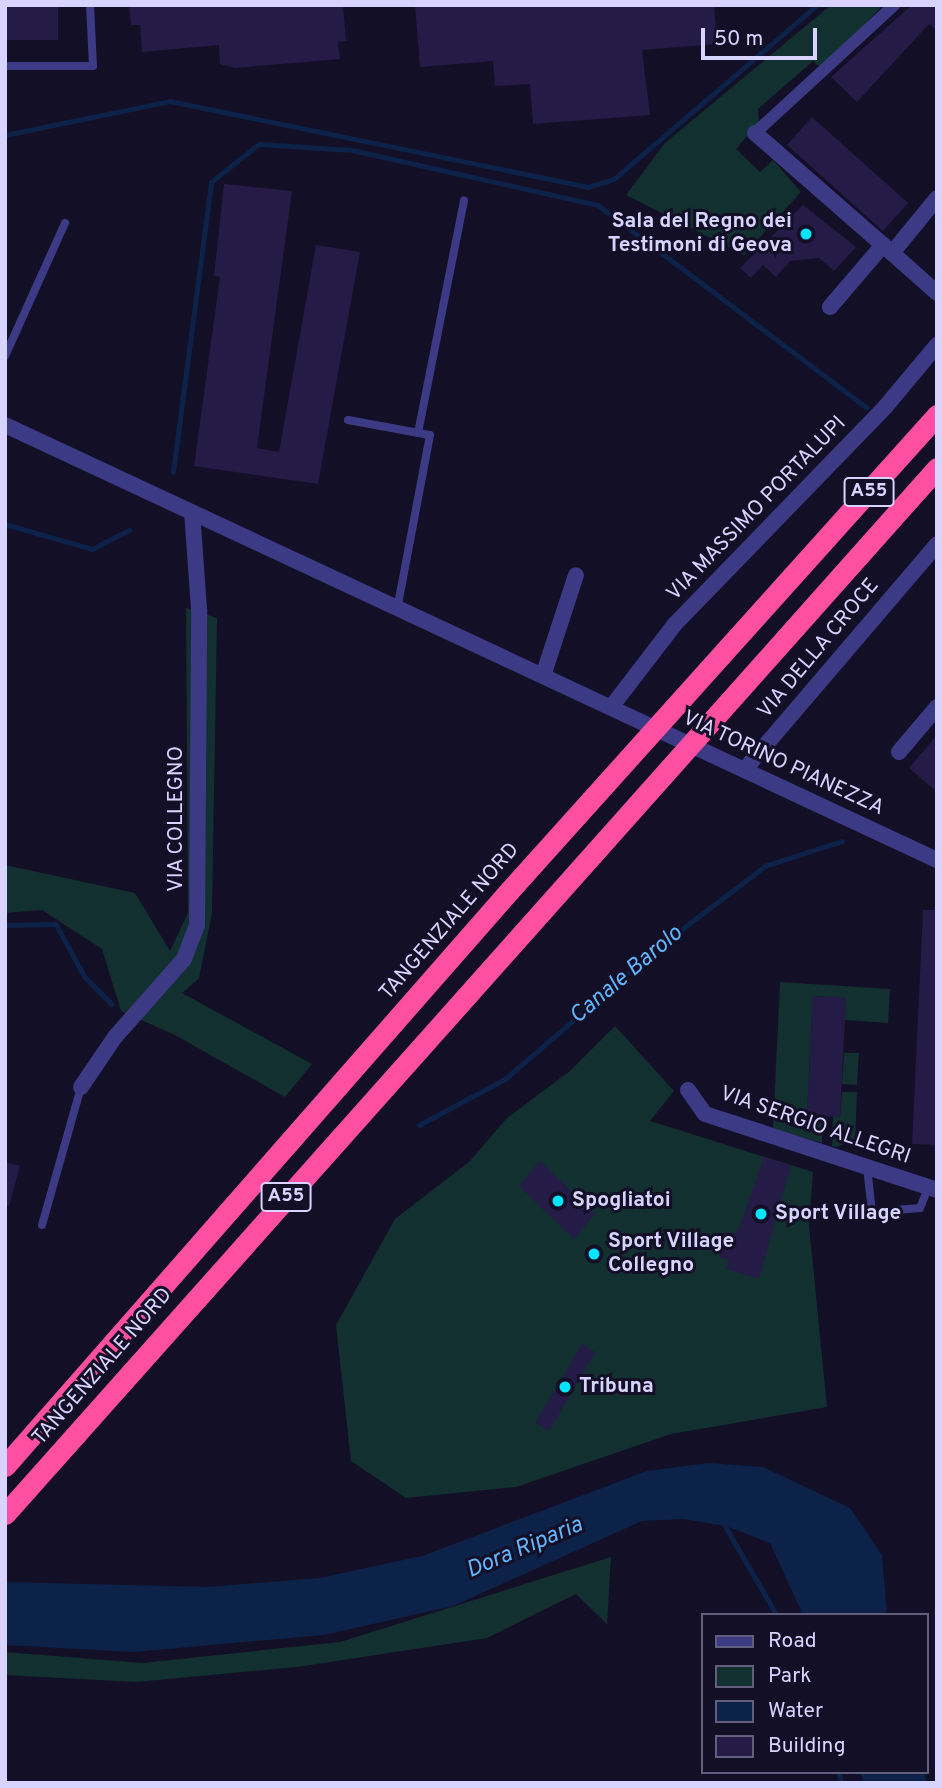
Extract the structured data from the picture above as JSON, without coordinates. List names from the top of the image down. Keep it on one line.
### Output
{"streets":{"highway":["A55","TANGENZIALE NORD"],"street":["VIA MASSIMO PORTALUPI","VIA DELLA CROCE","VIA TORINO PIANEZZA","VIA COLLEGNO","VIA SERGIO ALLEGRI"]},"crossings":[["VIA MASSIMO PORTALUPI","VIA TORINO PIANEZZA"],["VIA DELLA CROCE","VIA TORINO PIANEZZA"]],"water":["Canale Barolo","Dora Riparia"],"places":["Sala del Regno dei Testimoni di Geova","Spogliatoi","Sport Village","Sport Village Collegno","Tribuna"],"legend":["Road","Park","Water","Building"],"scale_bar":"50 m"}
